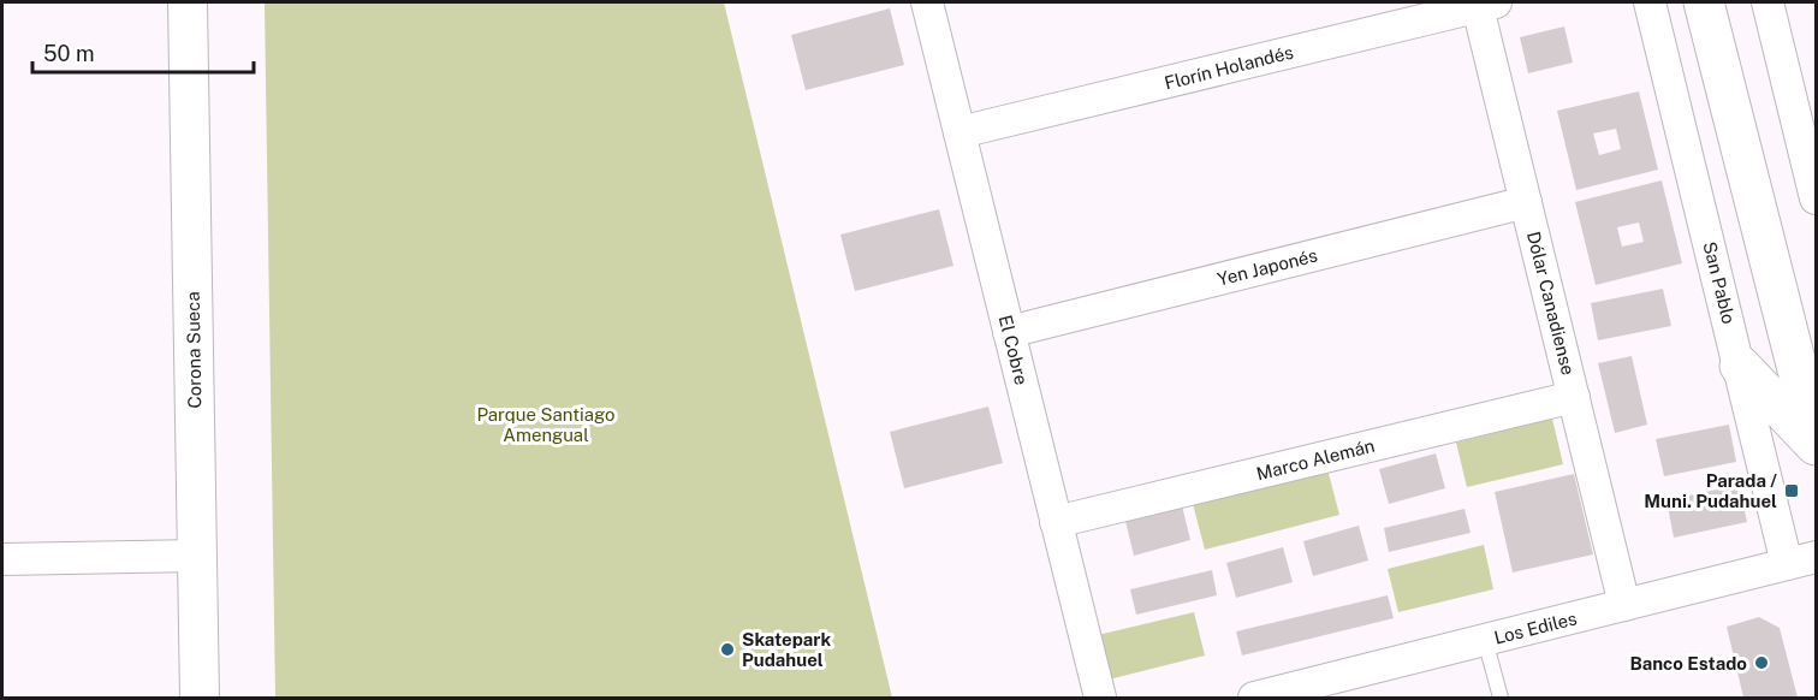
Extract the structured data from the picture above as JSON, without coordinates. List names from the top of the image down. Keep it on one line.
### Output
{"streets":{"street":["Florín Holandés","Yen Japonés","San Pablo","Dólar Canadiense","Corona Sueca","El Cobre","Marco Alemán","Los Ediles"]},"crossings":[["Florín Holandés","Dólar Canadiense"],["Florín Holandés","El Cobre"],["Yen Japonés","Dólar Canadiense"],["Yen Japonés","El Cobre"],["San Pablo","Los Ediles"],["Dólar Canadiense","Marco Alemán"],["Dólar Canadiense","Los Ediles"],["El Cobre","Marco Alemán"]],"parks":["Parque Santiago Amengual"],"places":{"transit":["Parada / Muni. Pudahuel"],"other":["Skatepark Pudahuel","Banco Estado"]},"scale_bar":"50 m"}
